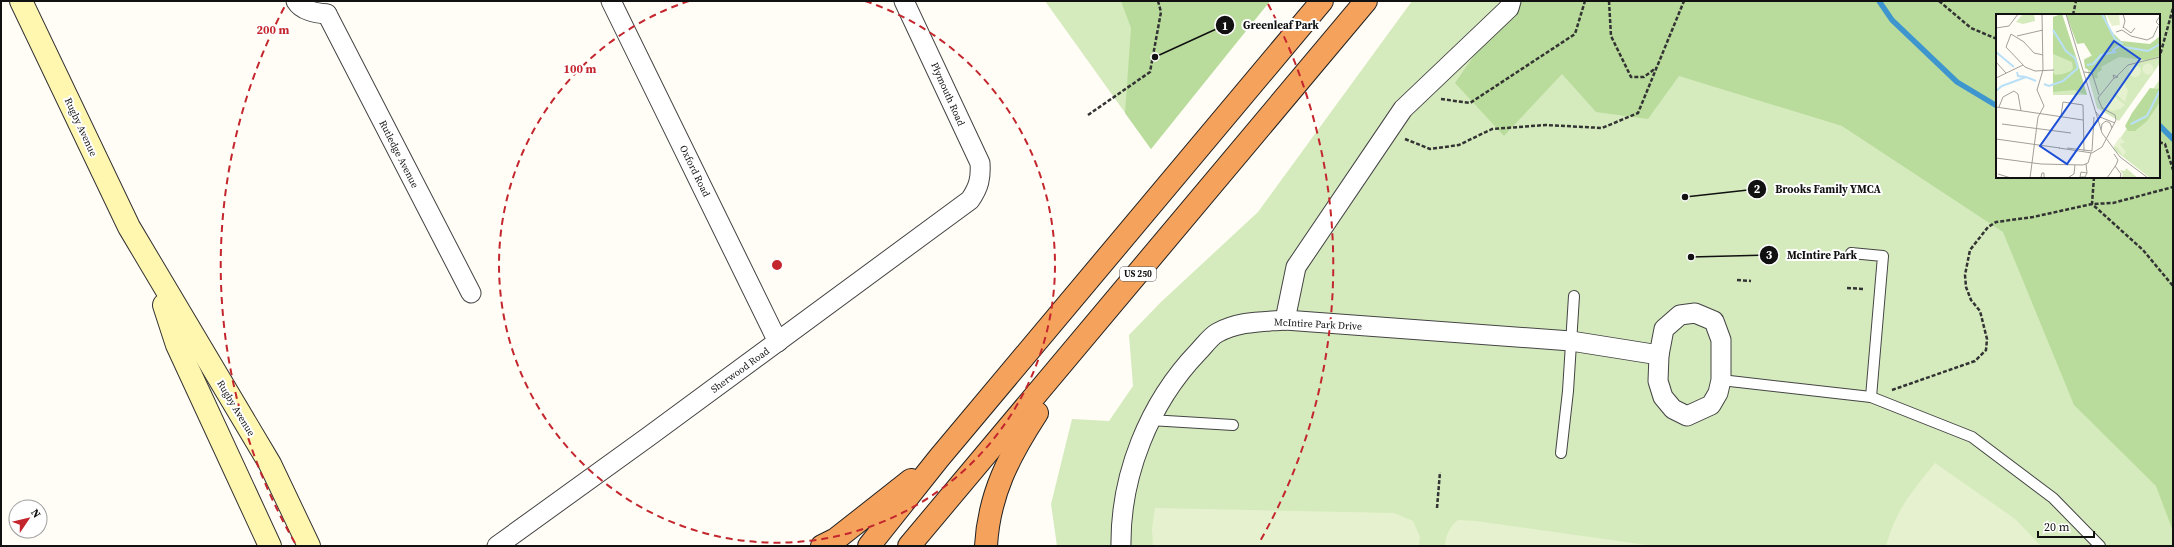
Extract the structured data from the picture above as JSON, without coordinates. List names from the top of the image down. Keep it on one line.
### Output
{"streets":{"highway":["US 250"],"street":["Plymouth Road","Rugby Avenue","Rutledge Avenue","Oxford Road","McIntire Park Drive","Sherwood Road"]},"crossings":[["Plymouth Road","Sherwood Road"],["Oxford Road","Sherwood Road"]],"places":["Greenleaf Park","Brooks Family YMCA","McIntire Park"],"scale_bar":"20 m","north":"top right","rings":["200 m","100 m"]}
